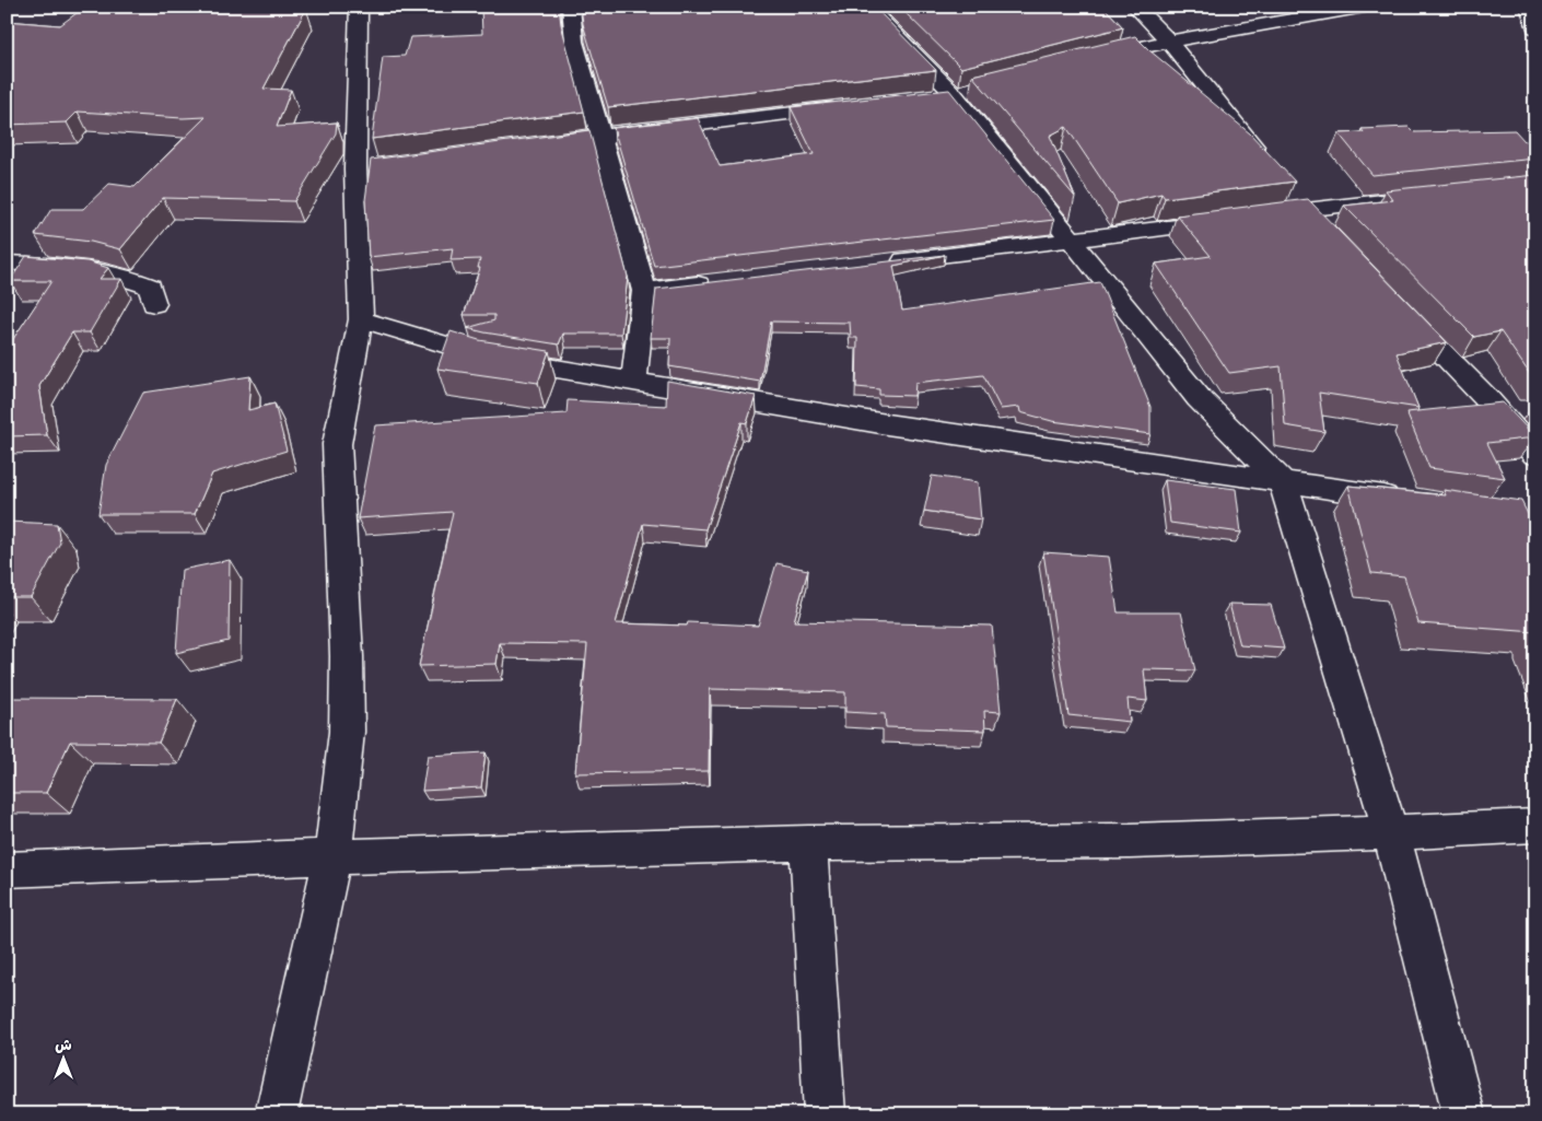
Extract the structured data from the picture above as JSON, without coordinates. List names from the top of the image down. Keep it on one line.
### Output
{"north":"top"}
